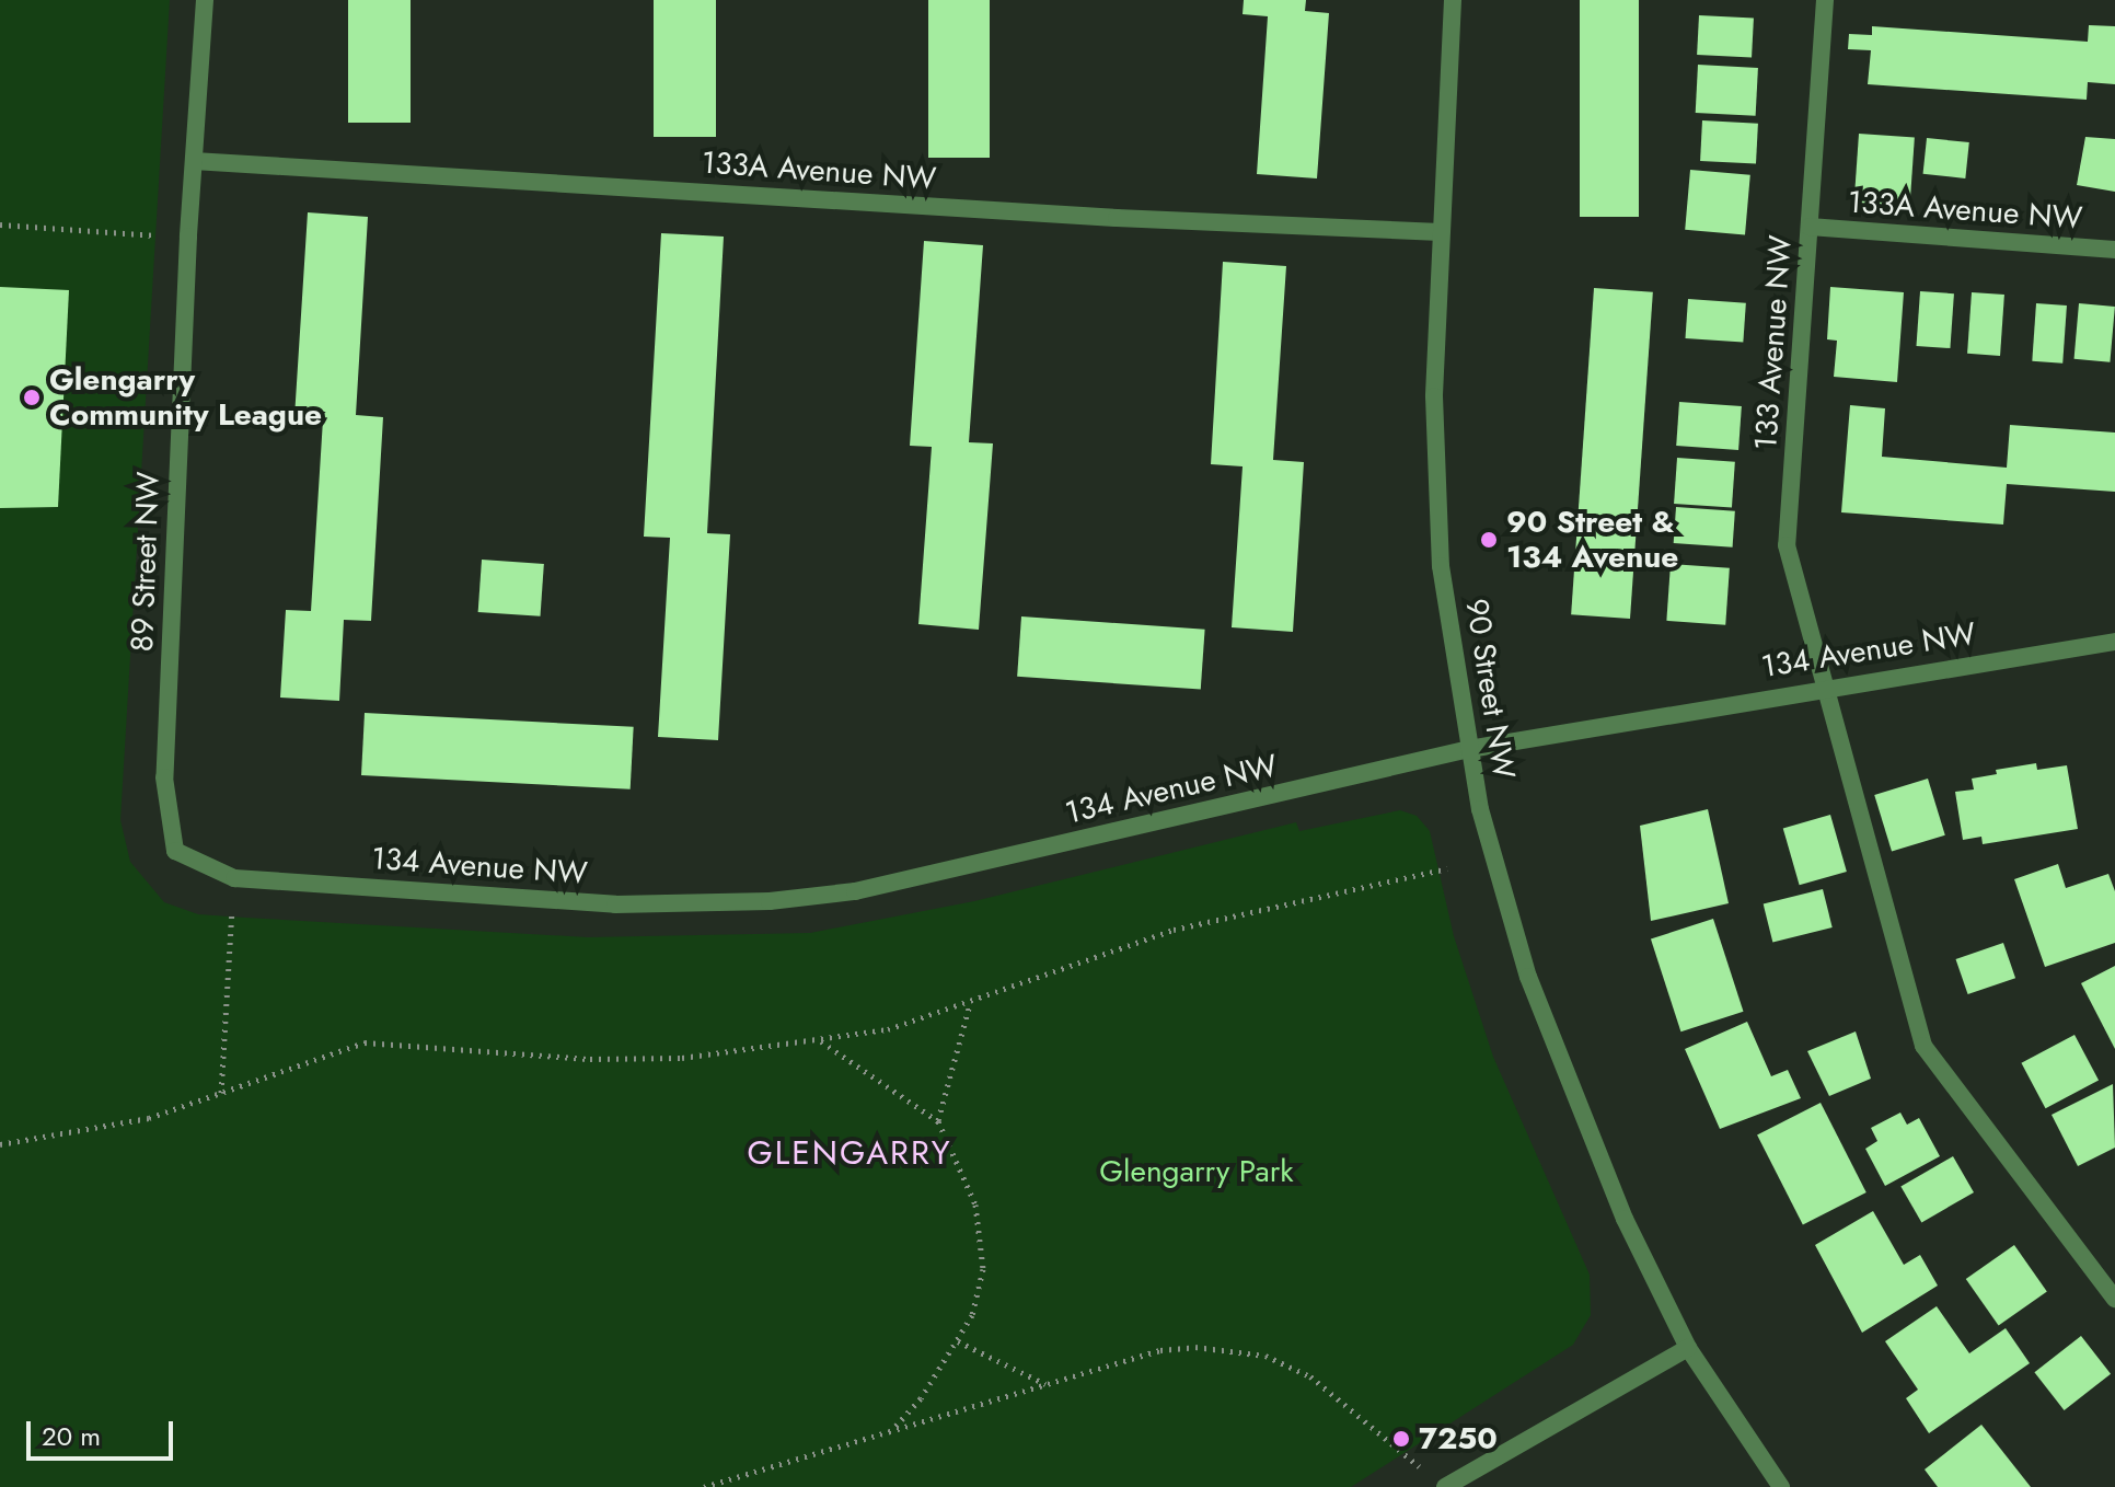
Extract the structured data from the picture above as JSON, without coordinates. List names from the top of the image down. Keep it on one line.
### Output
{"streets":{"street":["133A Avenue NW","133 Avenue NW","89 Street NW","134 Avenue NW","90 Street NW"]},"crossings":[["133A Avenue NW","133 Avenue NW"],["133A Avenue NW","89 Street NW"],["133A Avenue NW","90 Street NW"],["133 Avenue NW","134 Avenue NW"],["89 Street NW","134 Avenue NW"],["134 Avenue NW","90 Street NW"]],"districts":["GLENGARRY"],"parks":["Glengarry Park"],"places":["Glengarry Community League","90 Street & 134 Avenue","7250"],"scale_bar":"20 m"}
